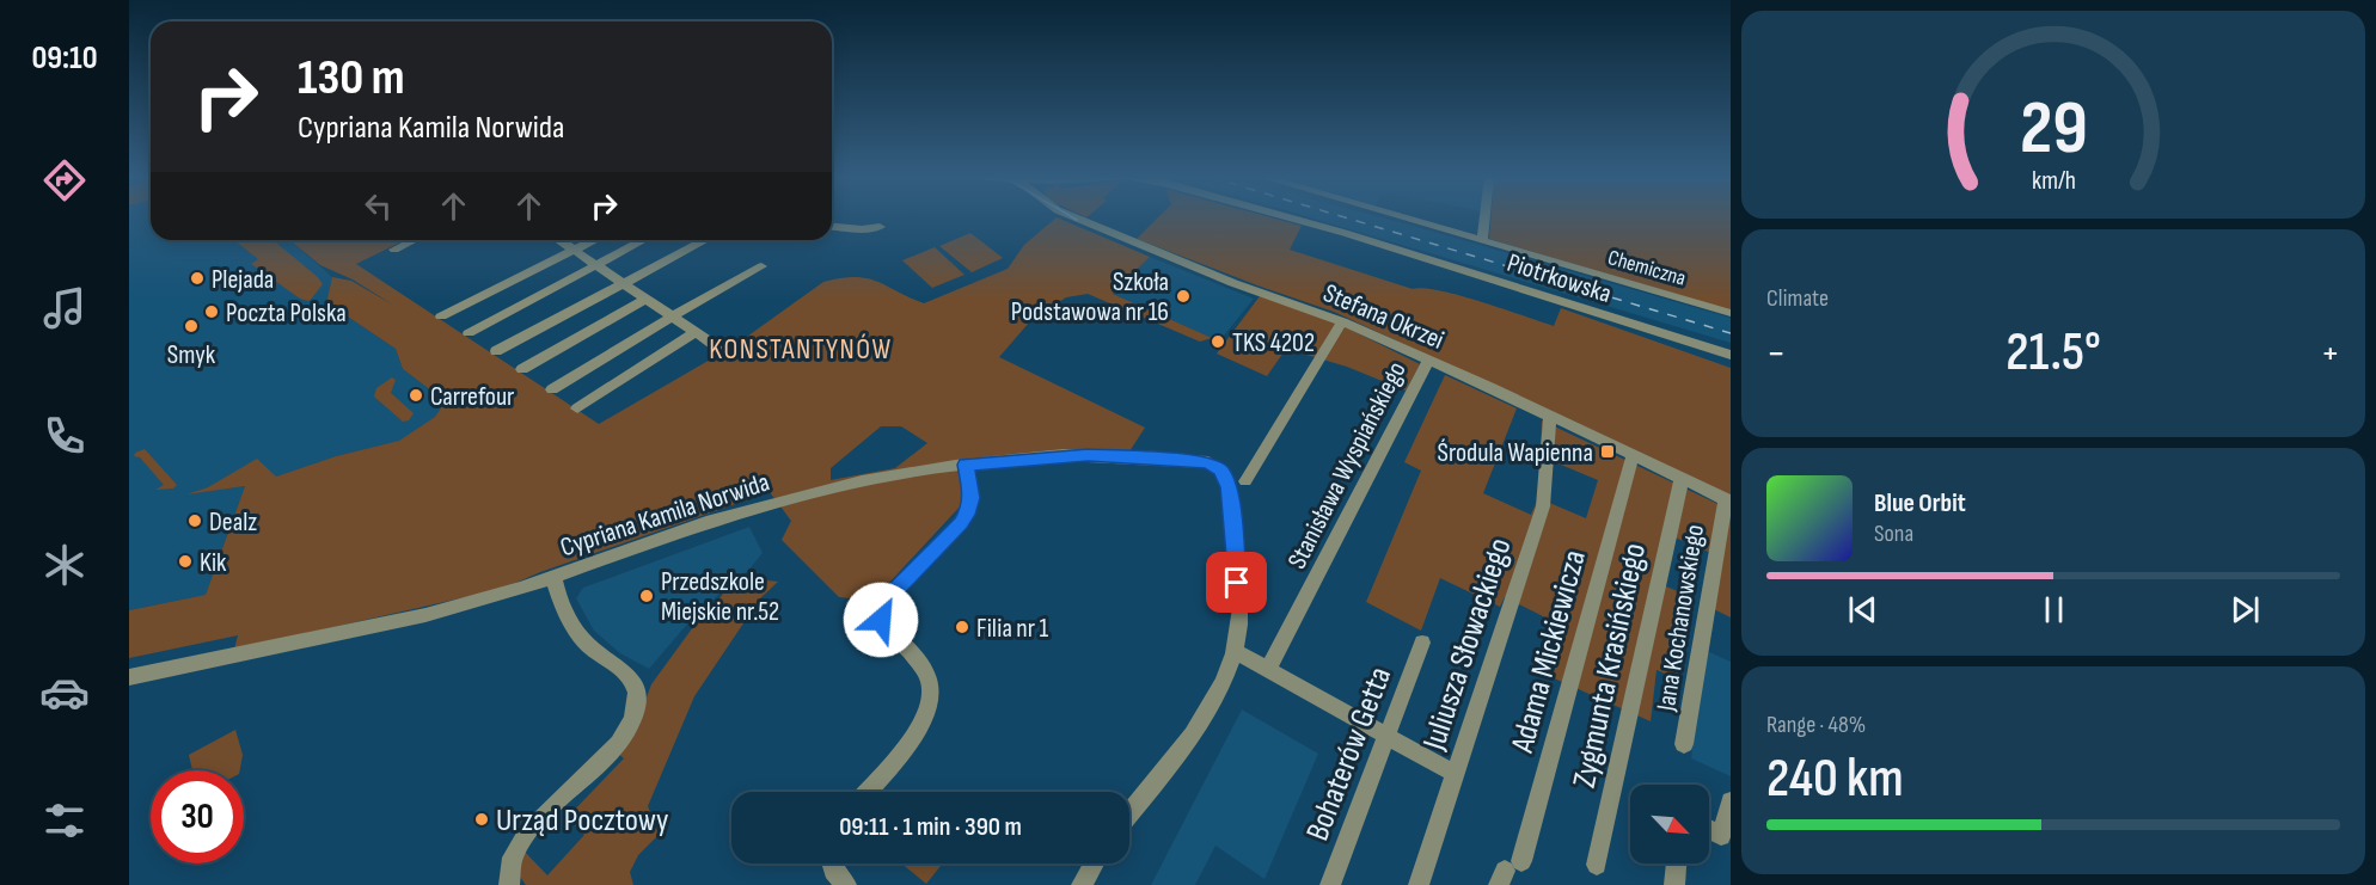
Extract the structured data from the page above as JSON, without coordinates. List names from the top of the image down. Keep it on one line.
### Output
{"streets":{"street":["Chemiczna","Piotrkowska","Stefana Okrzei","Stanisława Wyspiańskiego","Cypriana Kamila Norwida","Jana Kochanowskiego","Juliusza Słowackiego","Adama Mickiewicza","Zygmunta Krasińskiego","Bohaterów Getta"]},"crossings":[["Stefana Okrzei","Stanisława Wyspiańskiego"],["Stefana Okrzei","Jana Kochanowskiego"],["Stefana Okrzei","Juliusza Słowackiego"],["Stefana Okrzei","Adama Mickiewicza"],["Stefana Okrzei","Zygmunta Krasińskiego"]],"districts":["KONSTANTYNÓW"],"places":{"other":["Plejada","Szkoła Podstawowa nr 16","Poczta Polska","Smyk","TKS 4202","Carrefour","Dealz","Kik","Przedszkole Miejskie nr.52","Filia nr 1","Urząd Pocztowy"],"transit":["Środula Wapienna"]},"north":"bottom right","page":{"tabs":"09:10","turn":["130 m","Cypriana Kamila Norwida"],"tile":["Climate",["Range · 48%","240 km"]],"heat":["−","21.5°","+"],"song":["Blue Orbit","Sona"],"limit":"30","trip":"09:11 · 1 min · 390 m","gauge":["29","km/h"]}}
